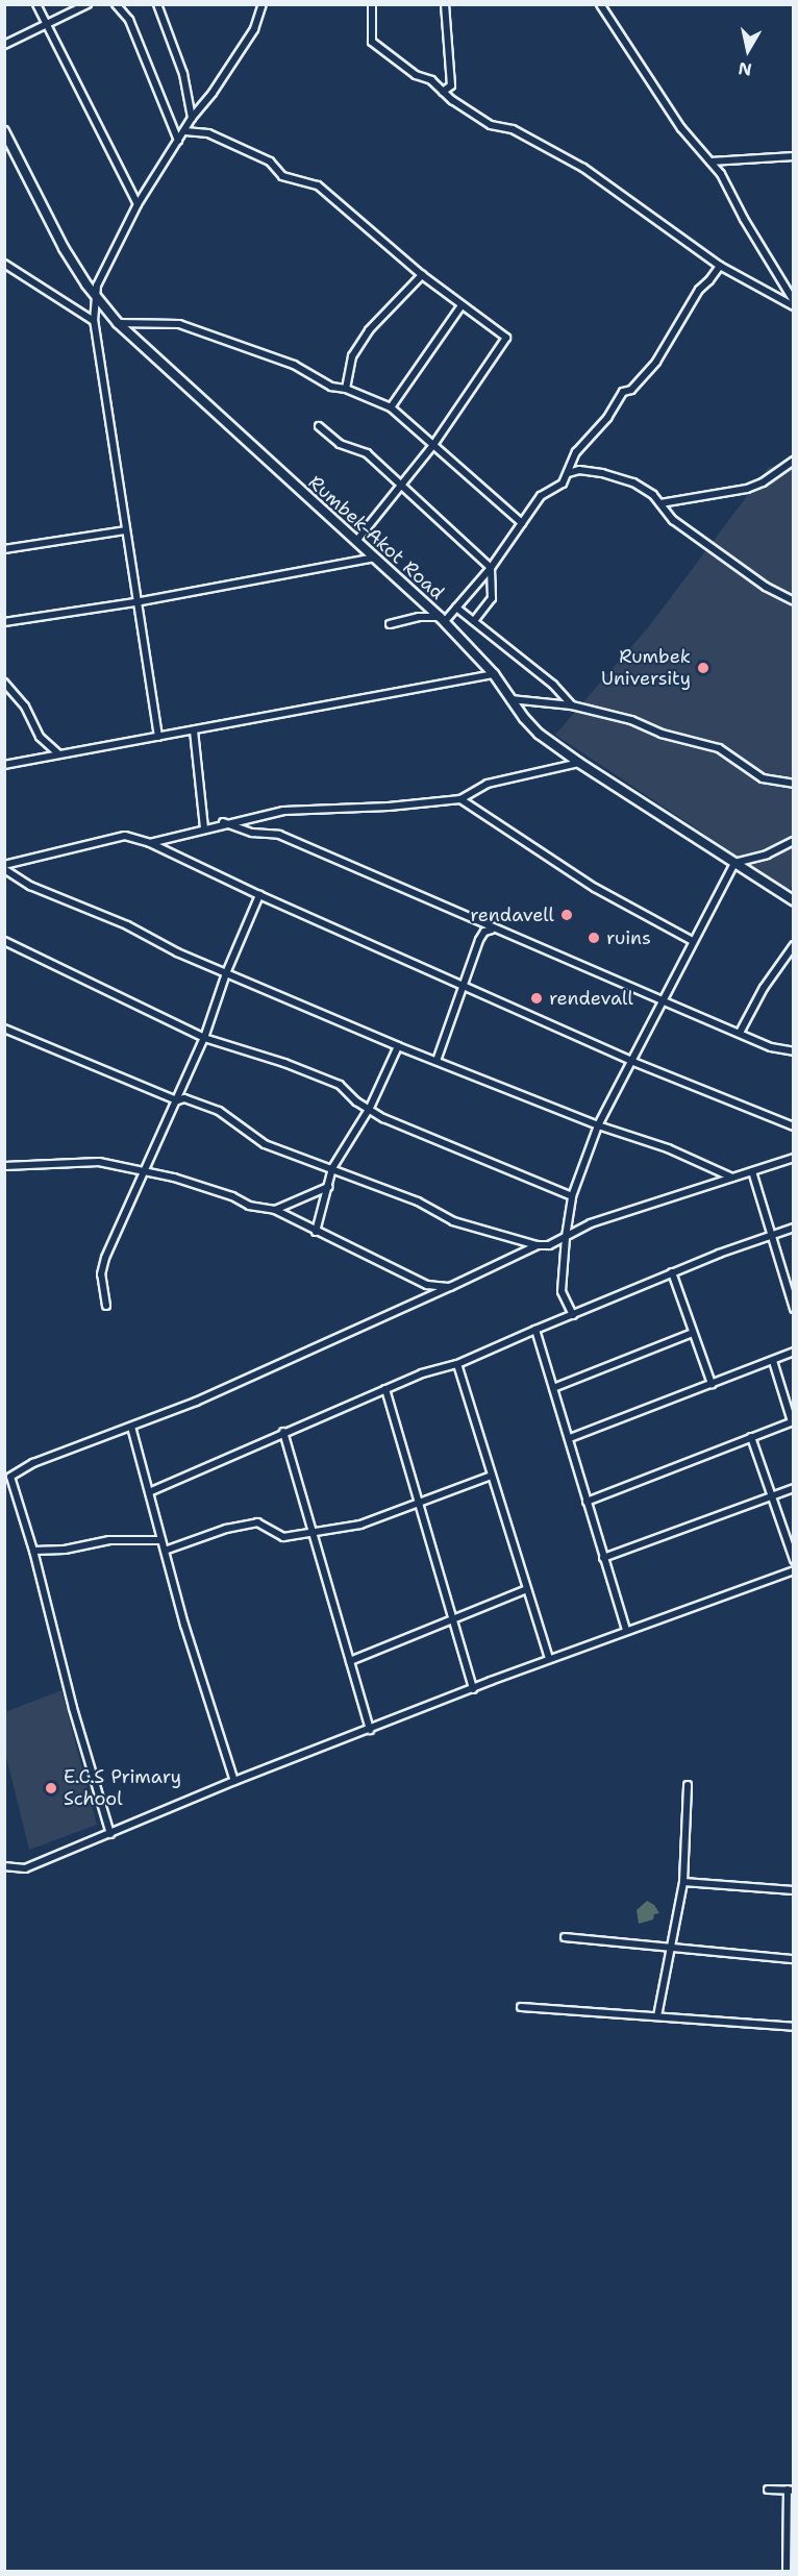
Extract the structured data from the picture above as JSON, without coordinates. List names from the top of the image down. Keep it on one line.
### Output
{"streets":{"main road":["Rumbek-Akot Road"]},"places":["Rumbek University","rendavell","ruins","rendevall","E.C.S Primary School"],"north":"bottom"}
